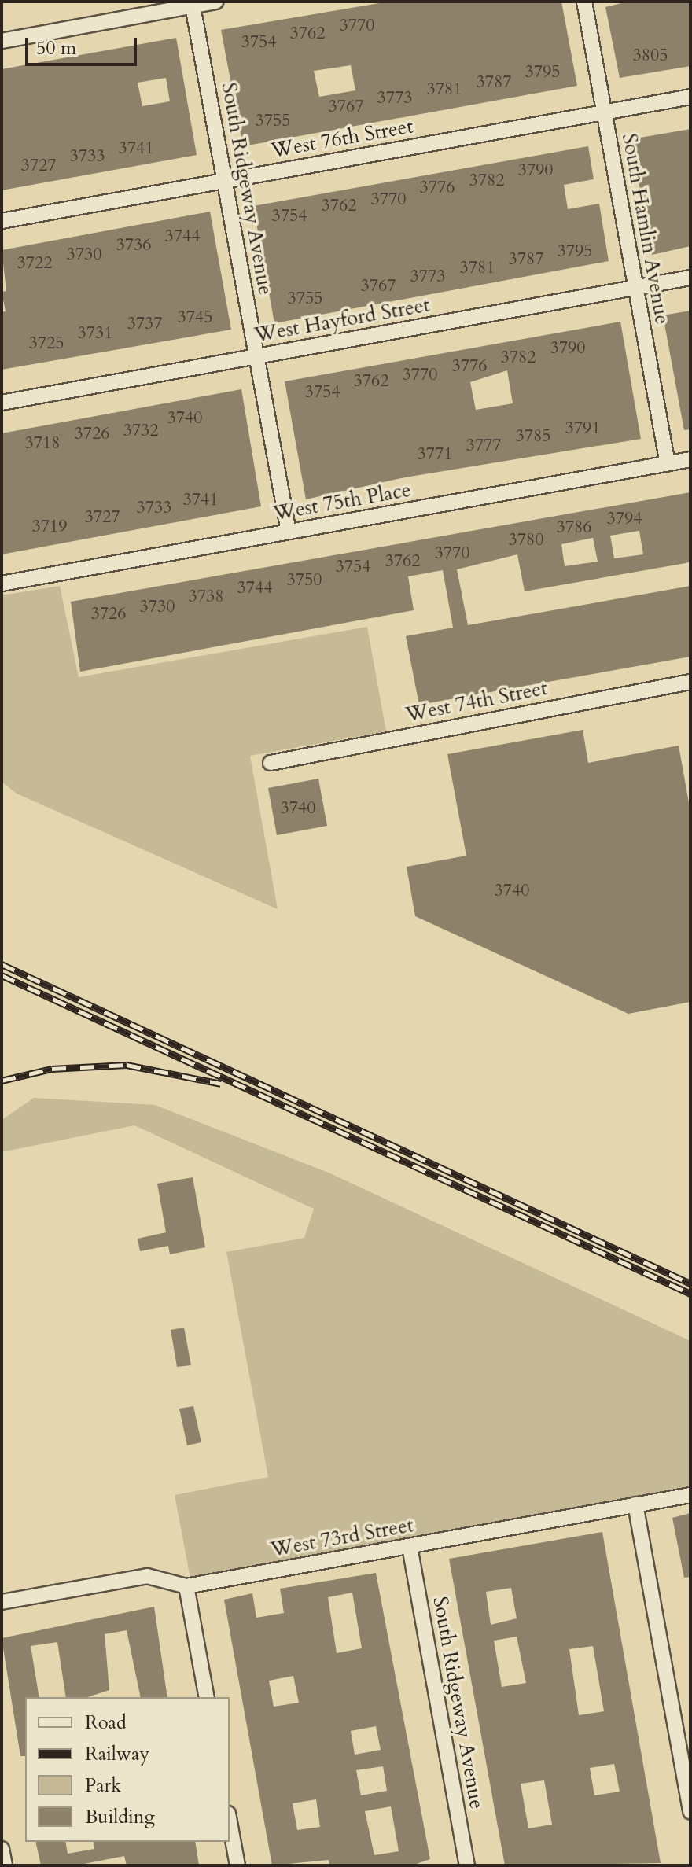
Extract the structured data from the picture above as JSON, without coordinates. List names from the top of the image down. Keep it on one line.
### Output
{"streets":{"street":["West 76th Street","South Ridgeway Avenue","South Hamlin Avenue","West Hayford Street","West 75th Place","West 74th Street","West 73rd Street"]},"crossings":[["West 76th Street","South Ridgeway Avenue"],["West 76th Street","South Hamlin Avenue"],["South Ridgeway Avenue","West Hayford Street"],["South Ridgeway Avenue","West 75th Place"],["South Ridgeway Avenue","West 73rd Street"],["South Hamlin Avenue","West Hayford Street"],["South Hamlin Avenue","West 75th Place"]],"house_numbers":["3770","3762","3754","3805","3795","3787","3781","3773","3767","3755","3741","3733","3727","3790","3782","3776","3770","3762","3754","3744","3736","3795","3730","3787","3722","3781","3773","3767","3755","3745","3737","3731","3725","3790","3782","3776","3770","3762","3754","3740","3791","3732","3726","3785","3718","3777","3771","3741","3733","3727","3794","3719","3786","3780","3770","3762","3754","3750","3744","3738","3730","3726","3740","3740"],"legend":["Road","Railway","Park","Building"],"scale_bar":"50 m"}
